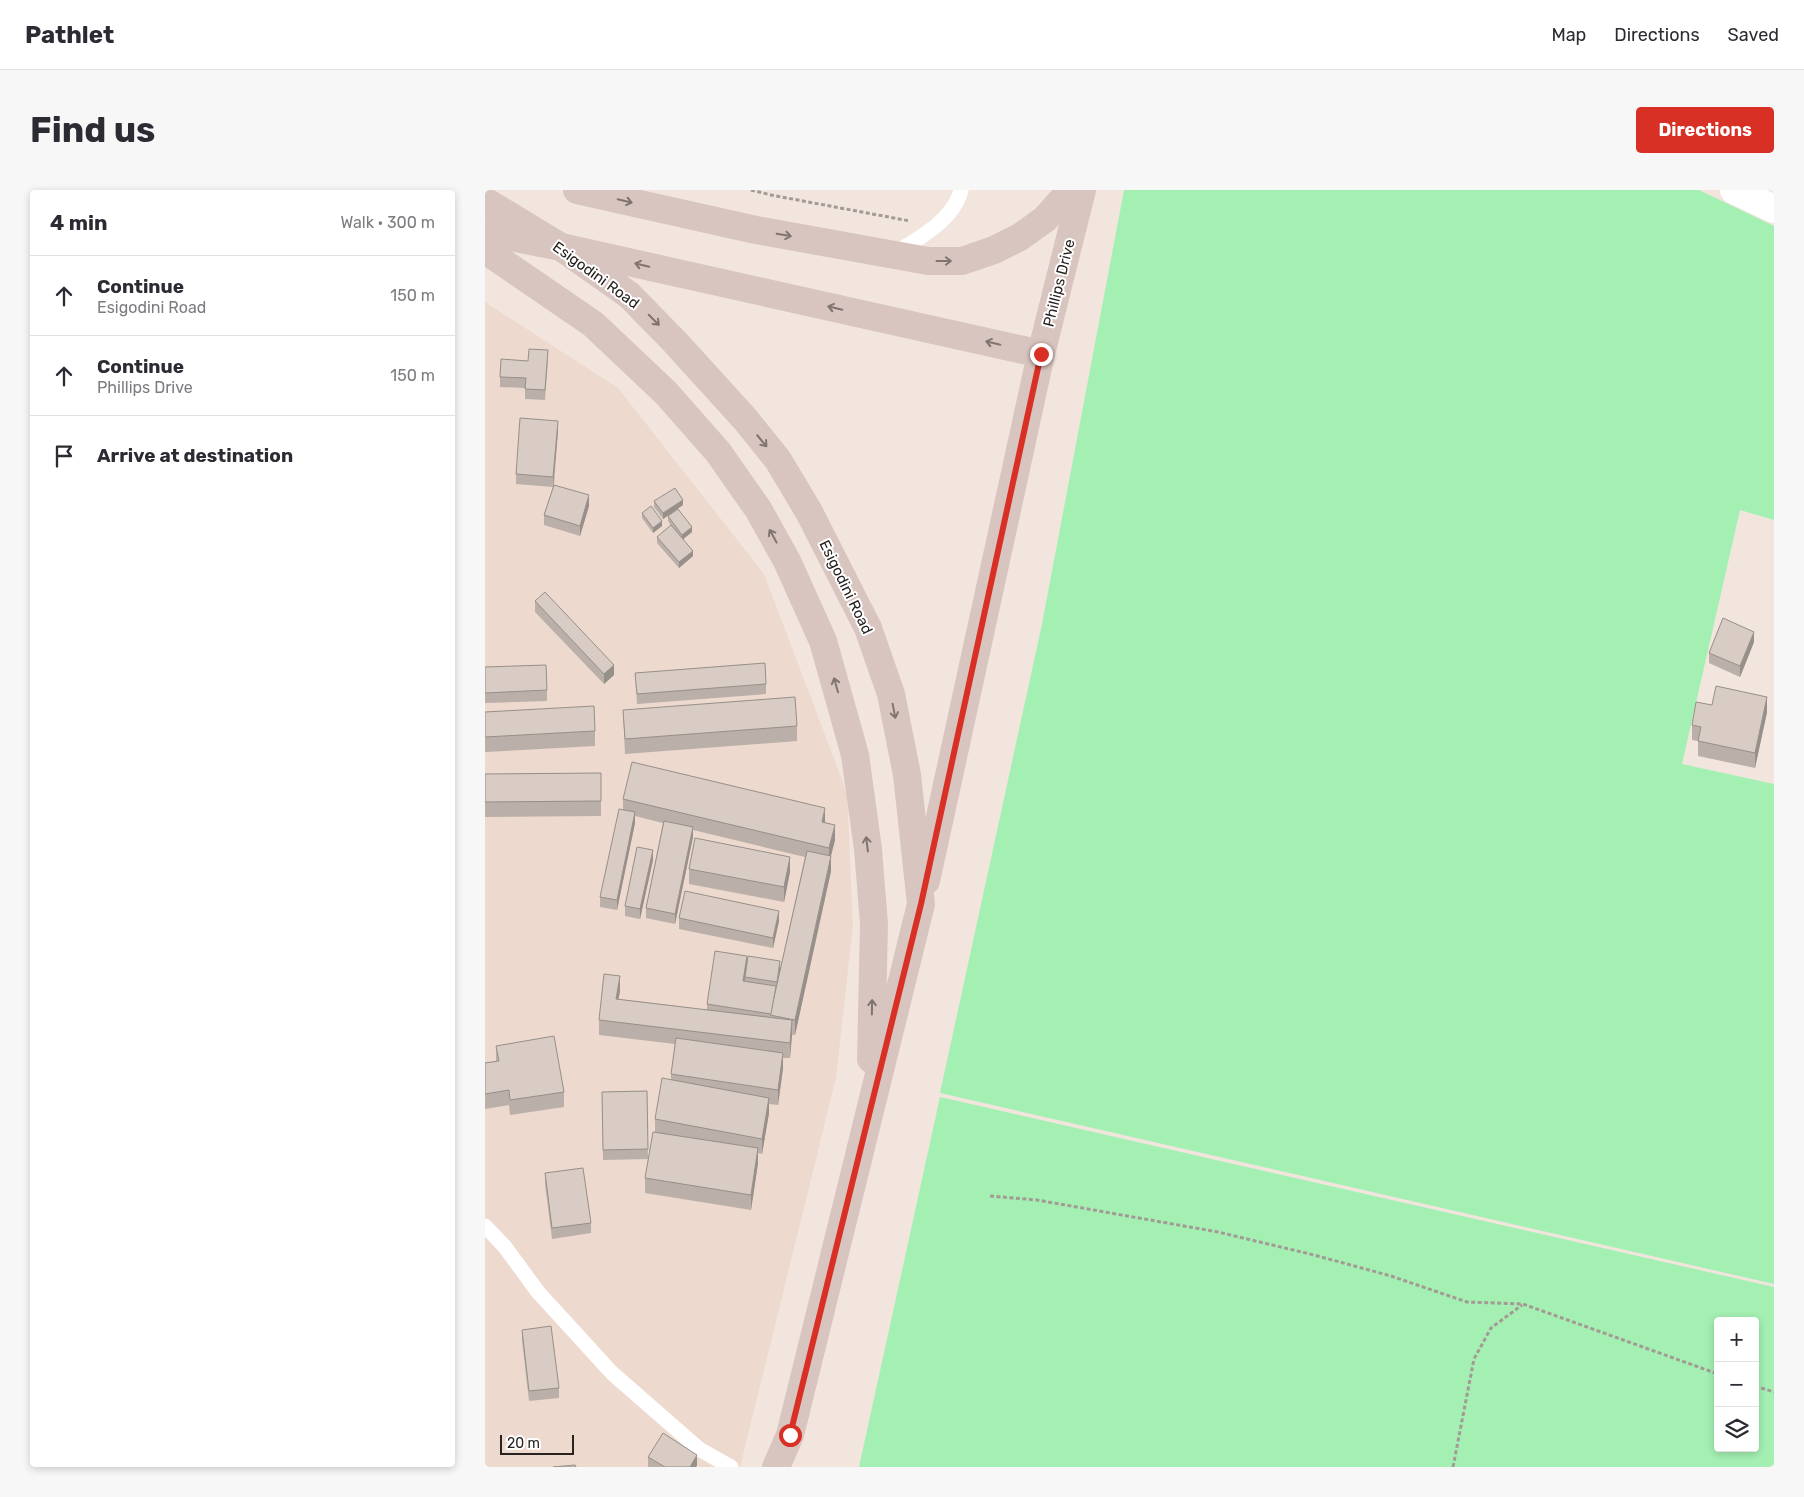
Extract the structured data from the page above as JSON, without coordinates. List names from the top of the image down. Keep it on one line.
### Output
{"streets":{"main road":["Esigodini Road","Phillips Drive"]},"crossings":[["Esigodini Road","Phillips Drive"]],"scale_bar":"20 m","page":{"header":"Pathlet","nav":["Map","Directions","Saved"],"buttons":"Directions","title":"Find us","heading":["4 min","Walk · 300 m"],"list":[["Continue","Esigodini Road","150 m"],["Continue","Phillips Drive","150 m"],"Arrive at destination"],"map_buttons":["+","−"],"scale":"20 m"}}
